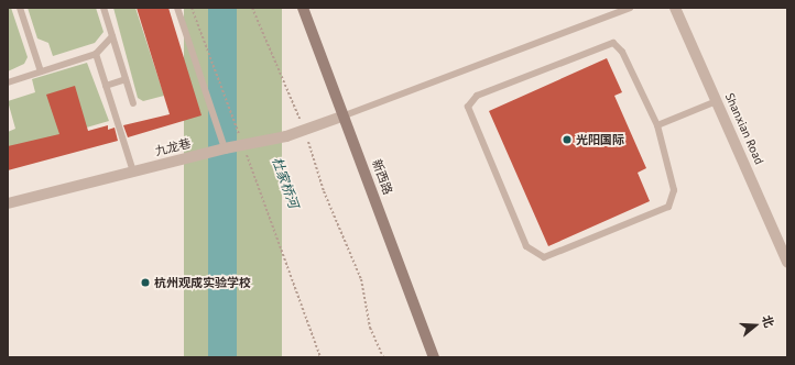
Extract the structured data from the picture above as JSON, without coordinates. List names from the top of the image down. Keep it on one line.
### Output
{"streets":{"street":["Shanxian Road","九龙巷","新西路"]},"crossings":[["九龙巷","新西路"]],"water":["杜家桥河"],"places":["光阳国际","杭州观成实验学校"],"north":"right"}
